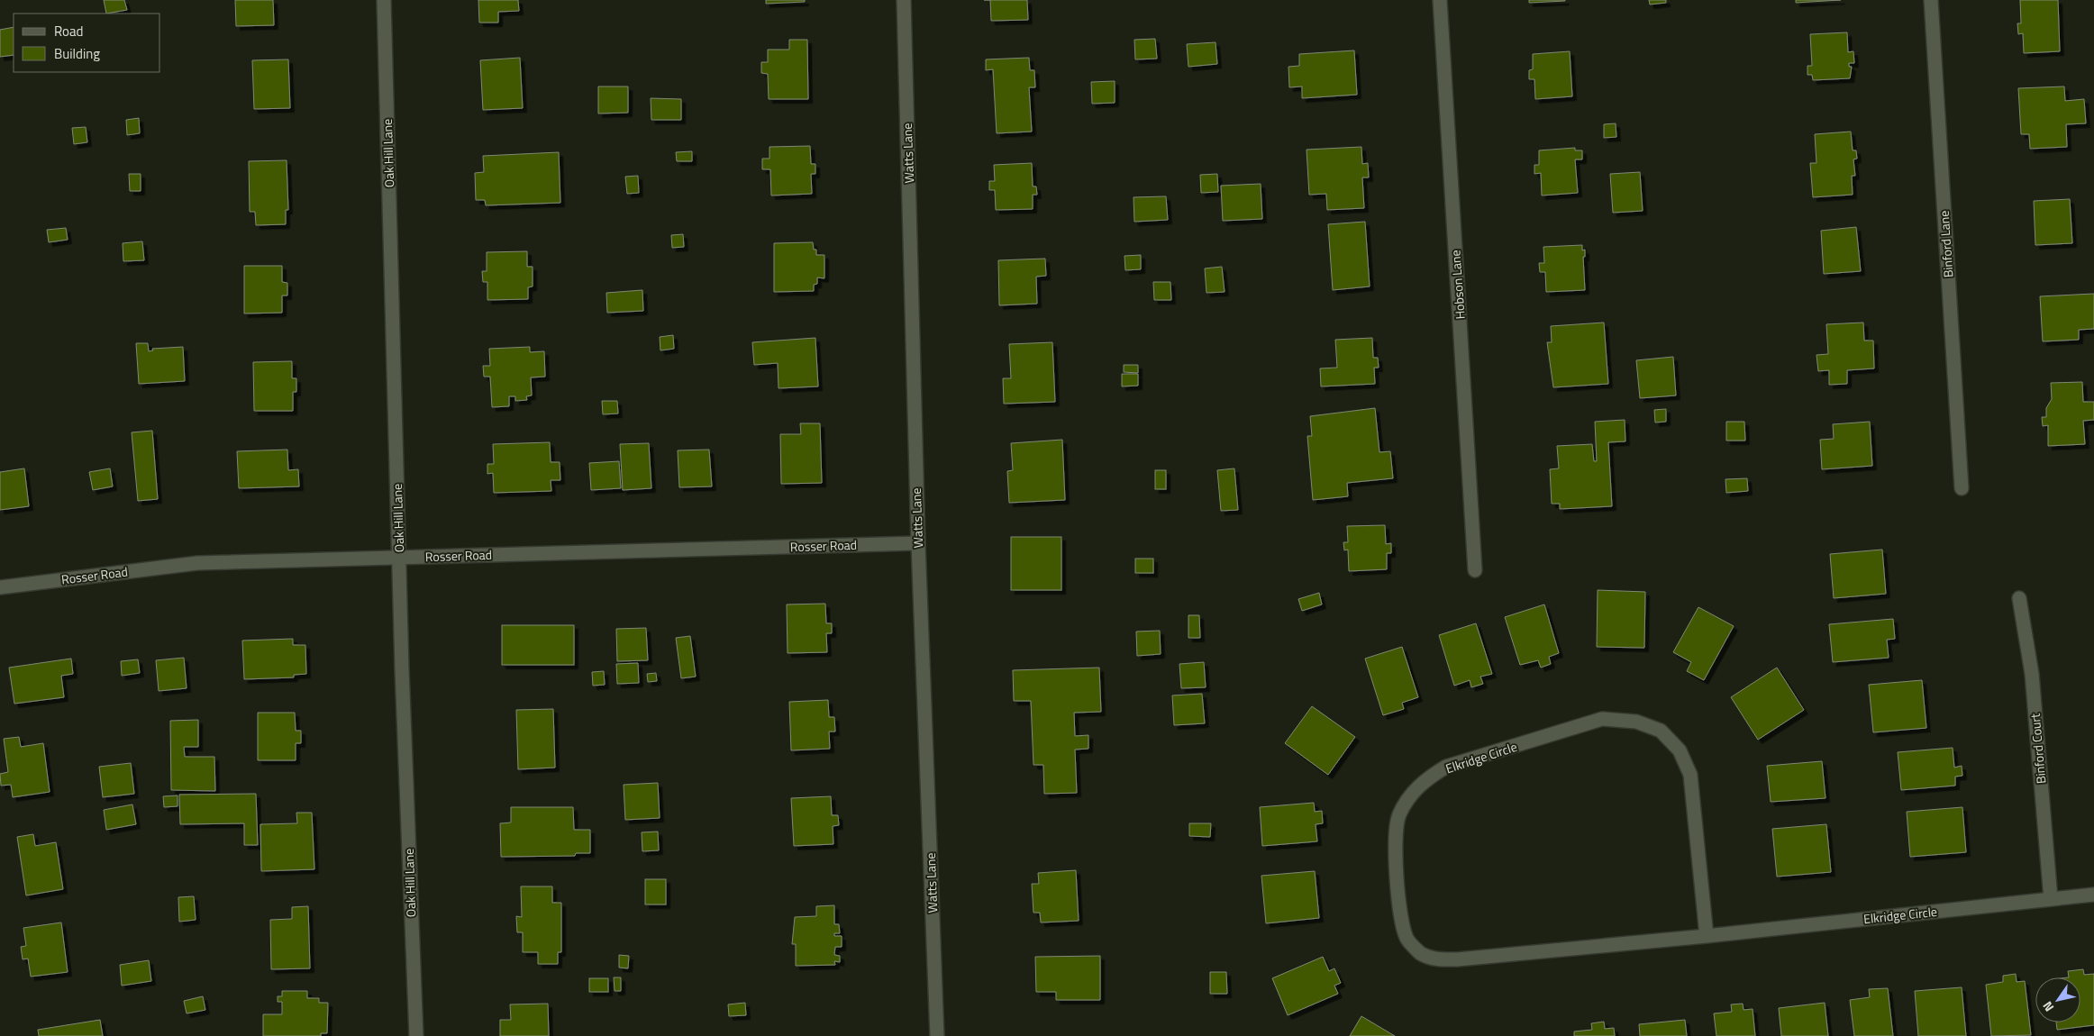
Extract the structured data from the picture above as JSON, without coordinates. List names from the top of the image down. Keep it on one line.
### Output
{"streets":{"street":["Oak Hill Lane","Watts Lane","Binford Lane","Hobson Lane","Rosser Road","Binford Court","Elkridge Circle"]},"crossings":[["Oak Hill Lane","Rosser Road"],["Watts Lane","Rosser Road"],["Binford Court","Elkridge Circle"]],"legend":["Road","Building"],"north":"bottom left"}
